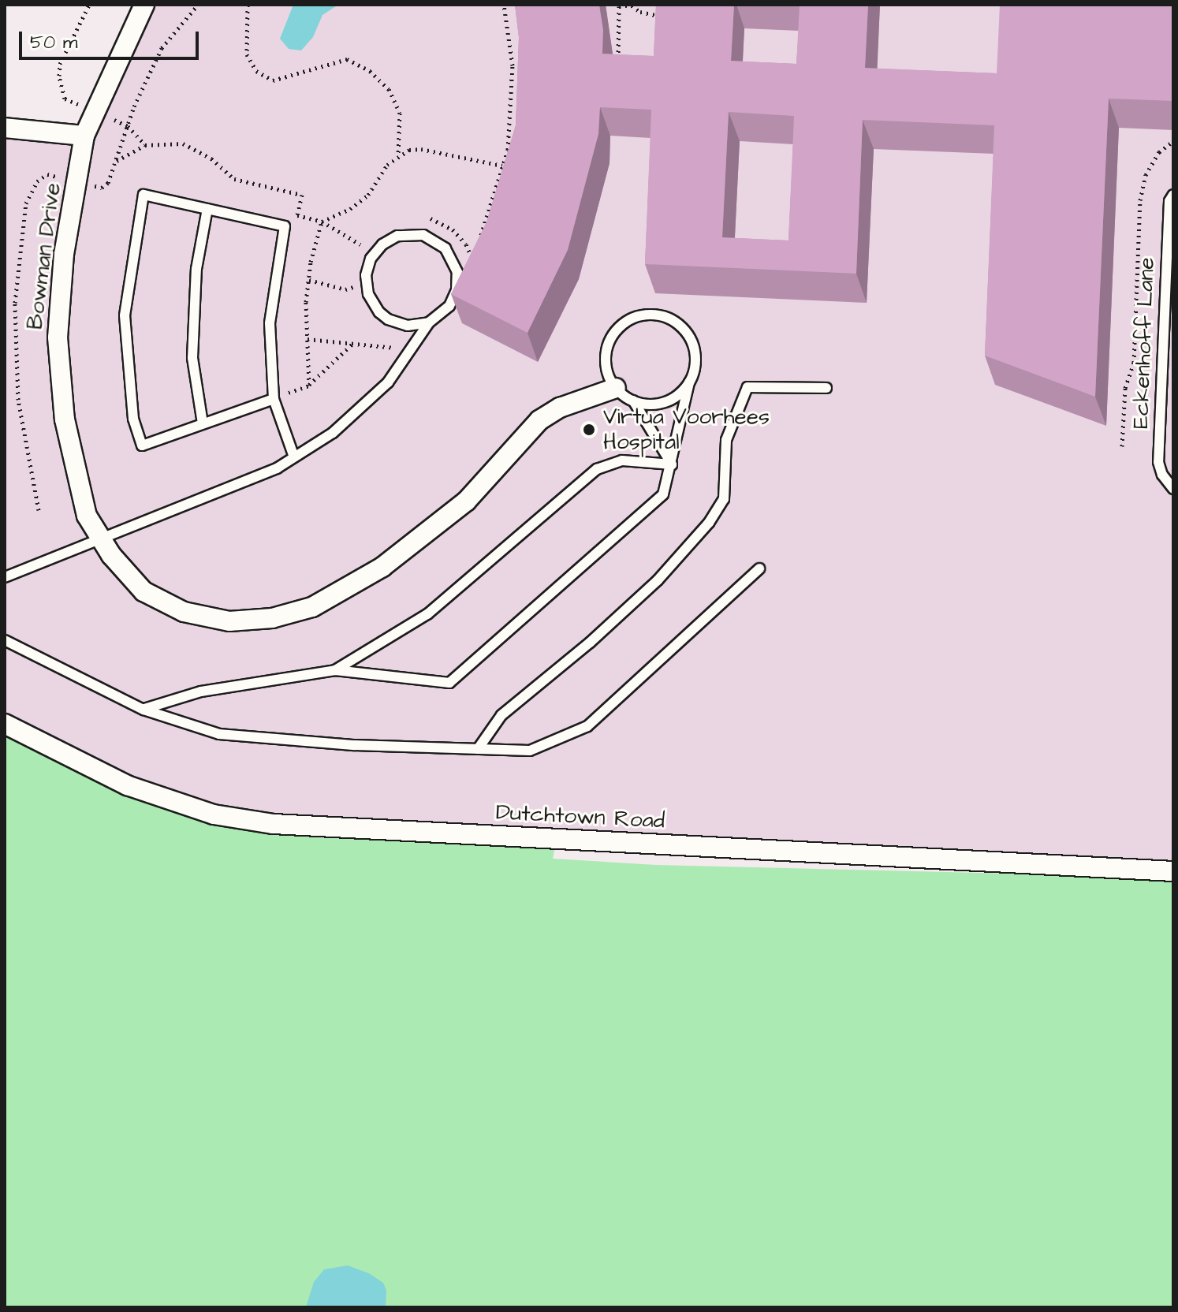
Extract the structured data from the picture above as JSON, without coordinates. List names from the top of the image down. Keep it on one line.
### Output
{"streets":{"street":["Bowman Drive","Dutchtown Road"],"lane":["Eckenhoff Lane"]},"places":["Virtua Voorhees Hospital"],"scale_bar":"50 m"}
